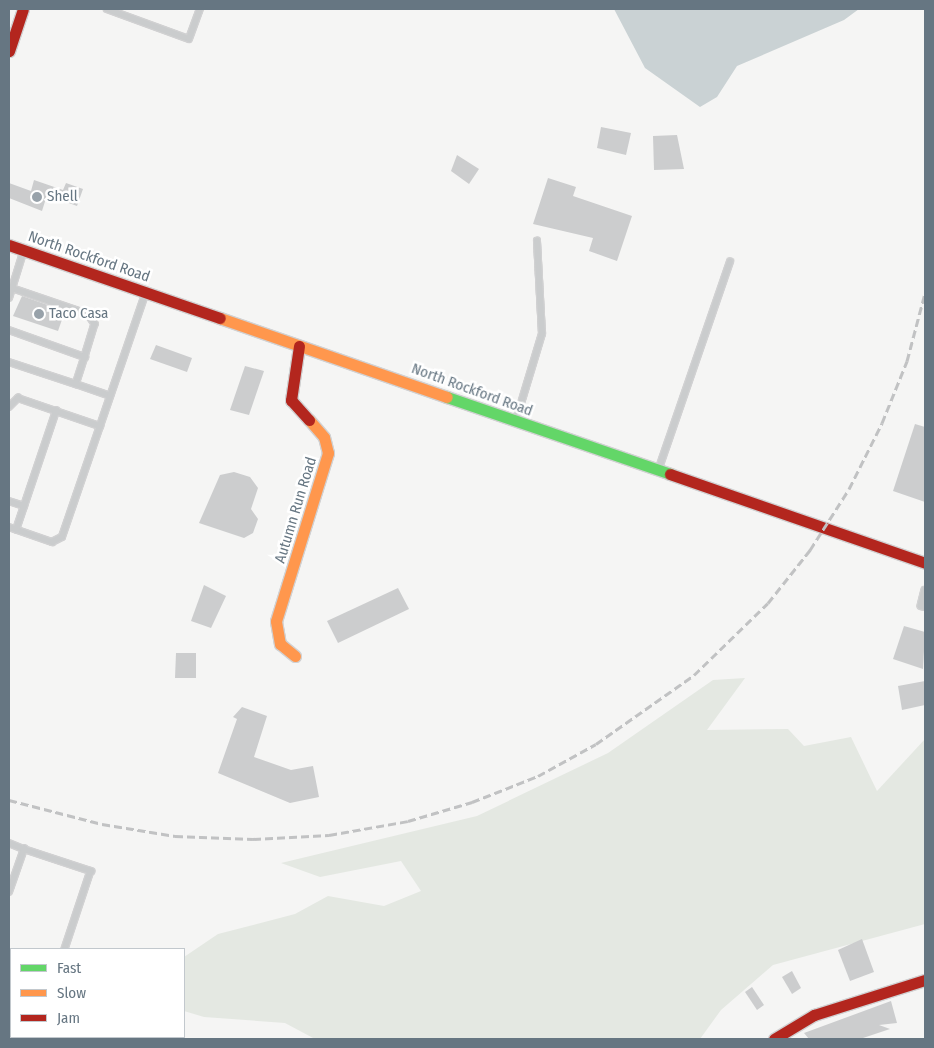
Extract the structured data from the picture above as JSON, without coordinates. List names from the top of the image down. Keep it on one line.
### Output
{"streets":{"street":["North Rockford Road","Autumn Run Road"]},"crossings":[["North Rockford Road","Autumn Run Road"]],"places":["Shell","Taco Casa"],"legend":["Fast","Slow","Jam"]}
